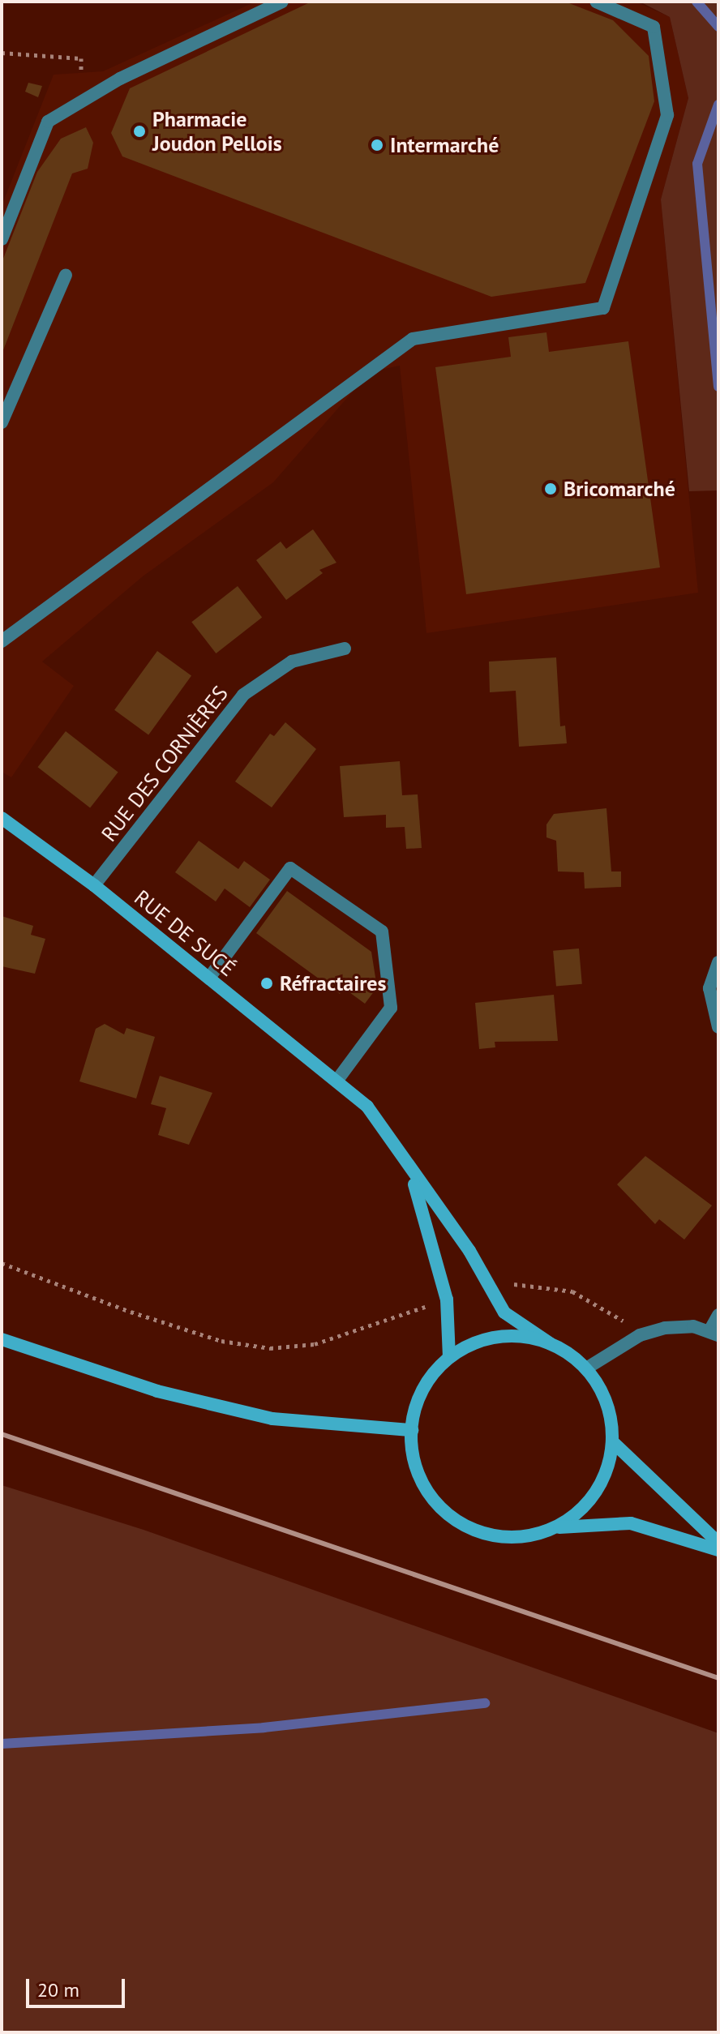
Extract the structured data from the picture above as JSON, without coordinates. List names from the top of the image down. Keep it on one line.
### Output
{"streets":{"main road":["RUE DE SUCÉ"],"street":["RUE DES CORNIÈRES"]},"crossings":[["RUE DES CORNIÈRES","RUE DE SUCÉ"]],"places":["Pharmacie Joudon Pellois","Intermarché","Bricomarché","Réfractaires"],"scale_bar":"20 m"}
